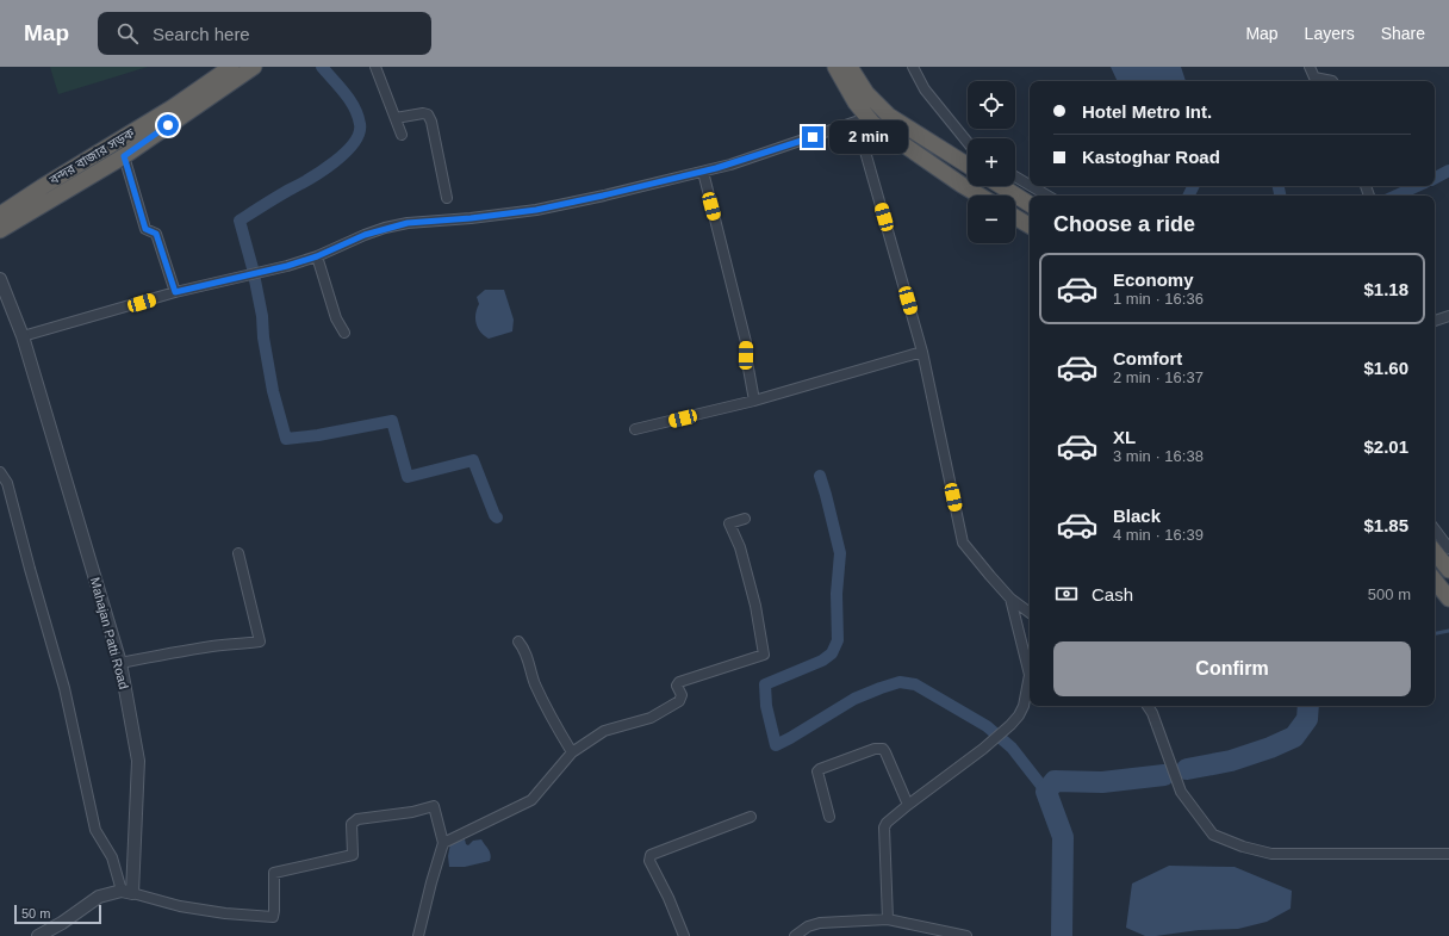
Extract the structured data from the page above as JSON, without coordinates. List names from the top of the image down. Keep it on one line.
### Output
{"streets":{"highway":["বন্দর বাজার সড়ক"],"street":["Mahajan Patti Road"]},"scale_bar":"50 m","page":{"header":"Map","search":"Search here","nav":["Map","Layers","Share"],"map_buttons":["+","−"],"banner":["Hotel Metro Int.","Kastoghar Road"],"bubble":"2 min","heading":"Choose a ride","list":[{"name":"Economy","note":"1 min · 16:36","value":"$1.18"},{"name":"Comfort","note":"2 min · 16:37","value":"$1.60"},{"name":"XL","note":"3 min · 16:38","value":"$2.01"},{"name":"Black","note":"4 min · 16:39","value":"$1.85"}],"pay":["Cash","500 m"],"buttons":"Confirm","scale":"50 m"}}
